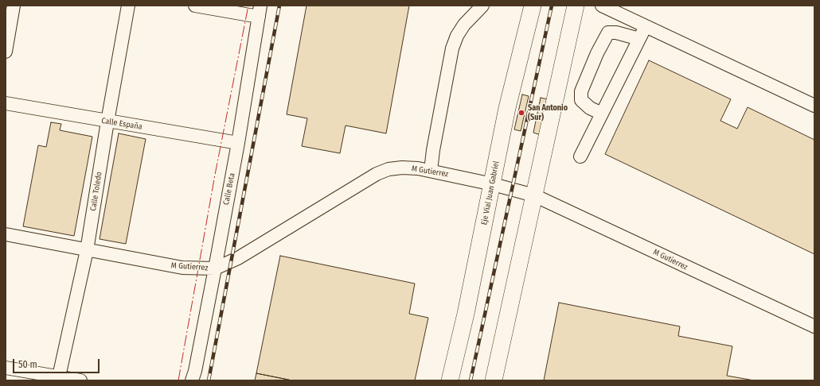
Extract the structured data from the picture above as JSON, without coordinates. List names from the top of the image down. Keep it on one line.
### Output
{"streets":{"main road":["Eje Vial Juan Gabriel"],"street":["Calle España","M Gutierrez","Calle Beta","Calle Toledo"]},"crossings":[["Calle España","Calle Beta"],["Calle España","Calle Toledo"],["M Gutierrez","Calle Beta"],["M Gutierrez","Calle Toledo"],["M Gutierrez","Eje Vial Juan Gabriel"]],"places":["San Antonio (Sur)"],"scale_bar":"50 m"}
